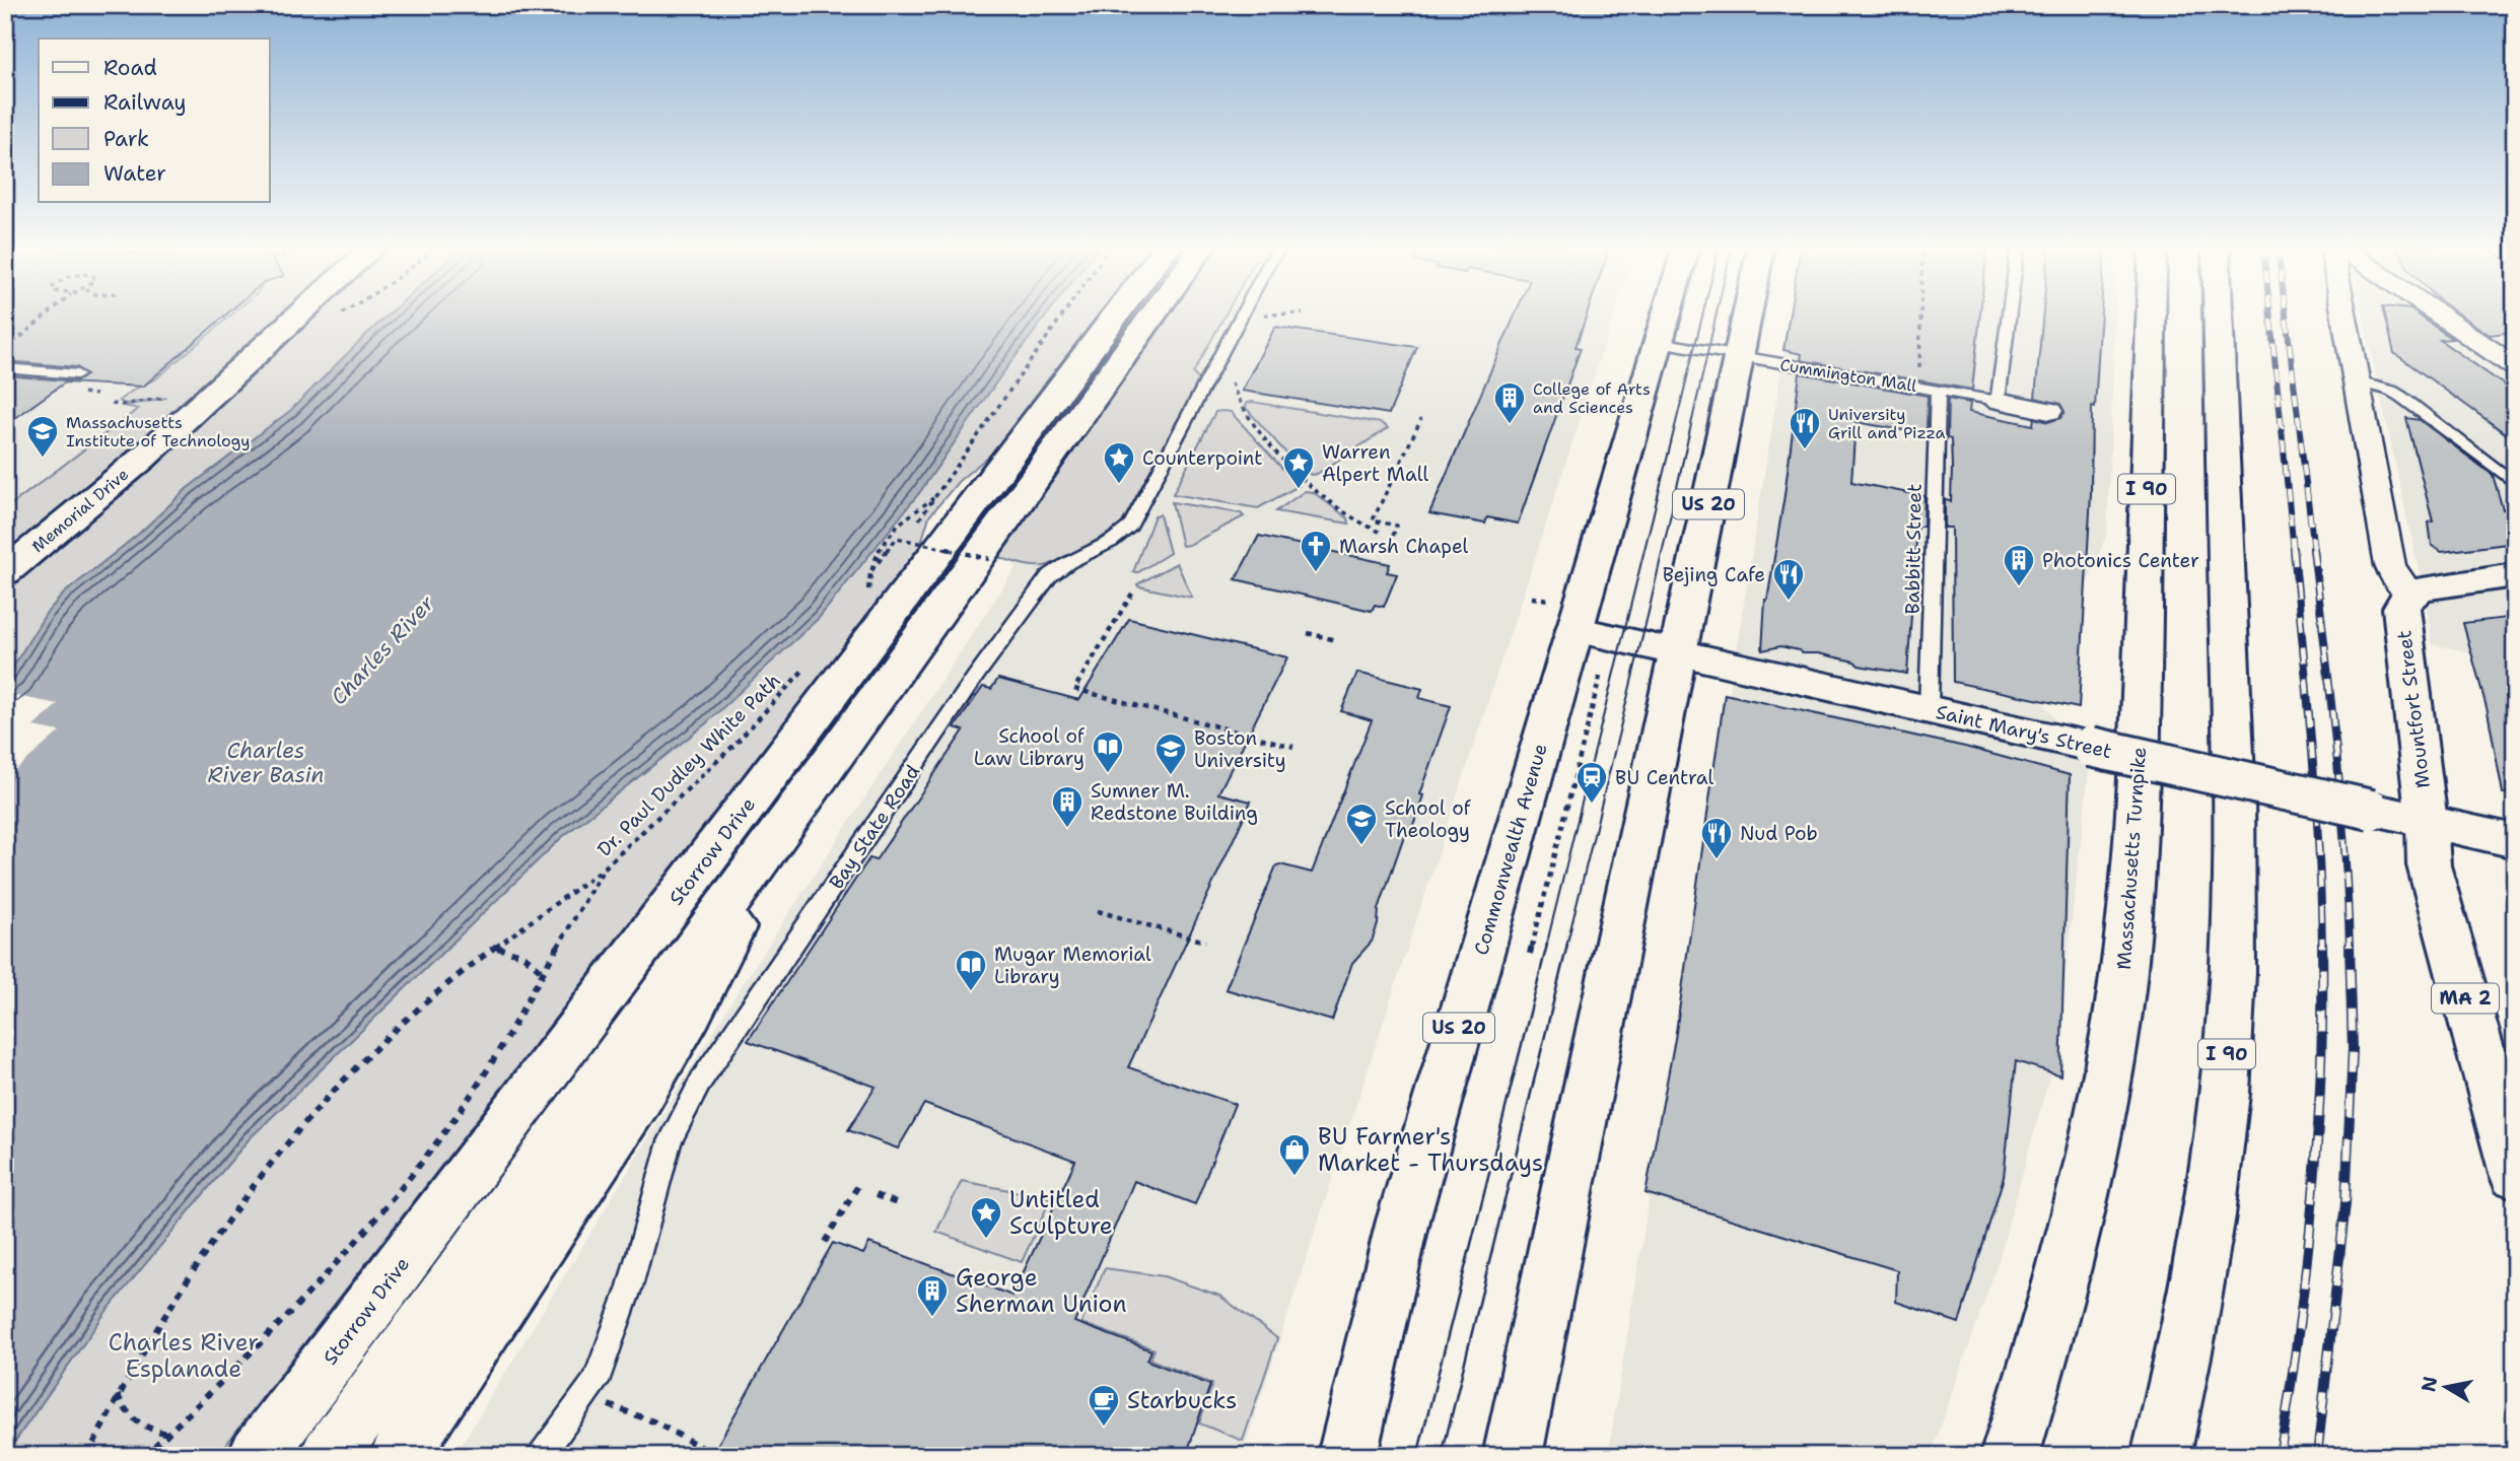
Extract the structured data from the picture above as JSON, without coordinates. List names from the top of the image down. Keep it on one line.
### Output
{"streets":{"main road":["I 90","US 20","Memorial Drive","Mountfort Street","Saint Mary's Street","Commonwealth Avenue","Storrow Drive","Massachusetts Turnpike","MA 2"],"street":["Cummington Mall"],"lane":["Babbitt Street","Bay State Road"],"path":["Dr. Paul Dudley White Path"]},"crossings":[["Cummington Mall","US 20"],["Cummington Mall","Babbitt Street"],["Cummington Mall","Commonwealth Avenue"],["US 20","Saint Mary's Street"],["Babbitt Street","Saint Mary's Street"],["Mountfort Street","Saint Mary's Street"],["Saint Mary's Street","Commonwealth Avenue"]],"water":["Charles River","Charles River Basin"],"parks":["Charles River Esplanade"],"places":{"building":["College of Arts and Sciences","Photonics Center","Sumner M. Redstone Building","George Sherman Union"],"restaurant":["University Grill and Pizza","Bejing Cafe","Nud Pob"],"school or university":["Massachusetts Institute of Technology","Boston University","School of Theology"],"place":["Counterpoint","Warren Alpert Mall","Untitled Sculpture"],"church":["Marsh Chapel"],"library":["School of Law Library","Mugar Memorial Library"],"station":["BU Central"],"shop":["BU Farmer's Market - Thursdays"],"cafe":["Starbucks"]},"legend":["Road","Railway","Park","Water"],"north":"left"}
